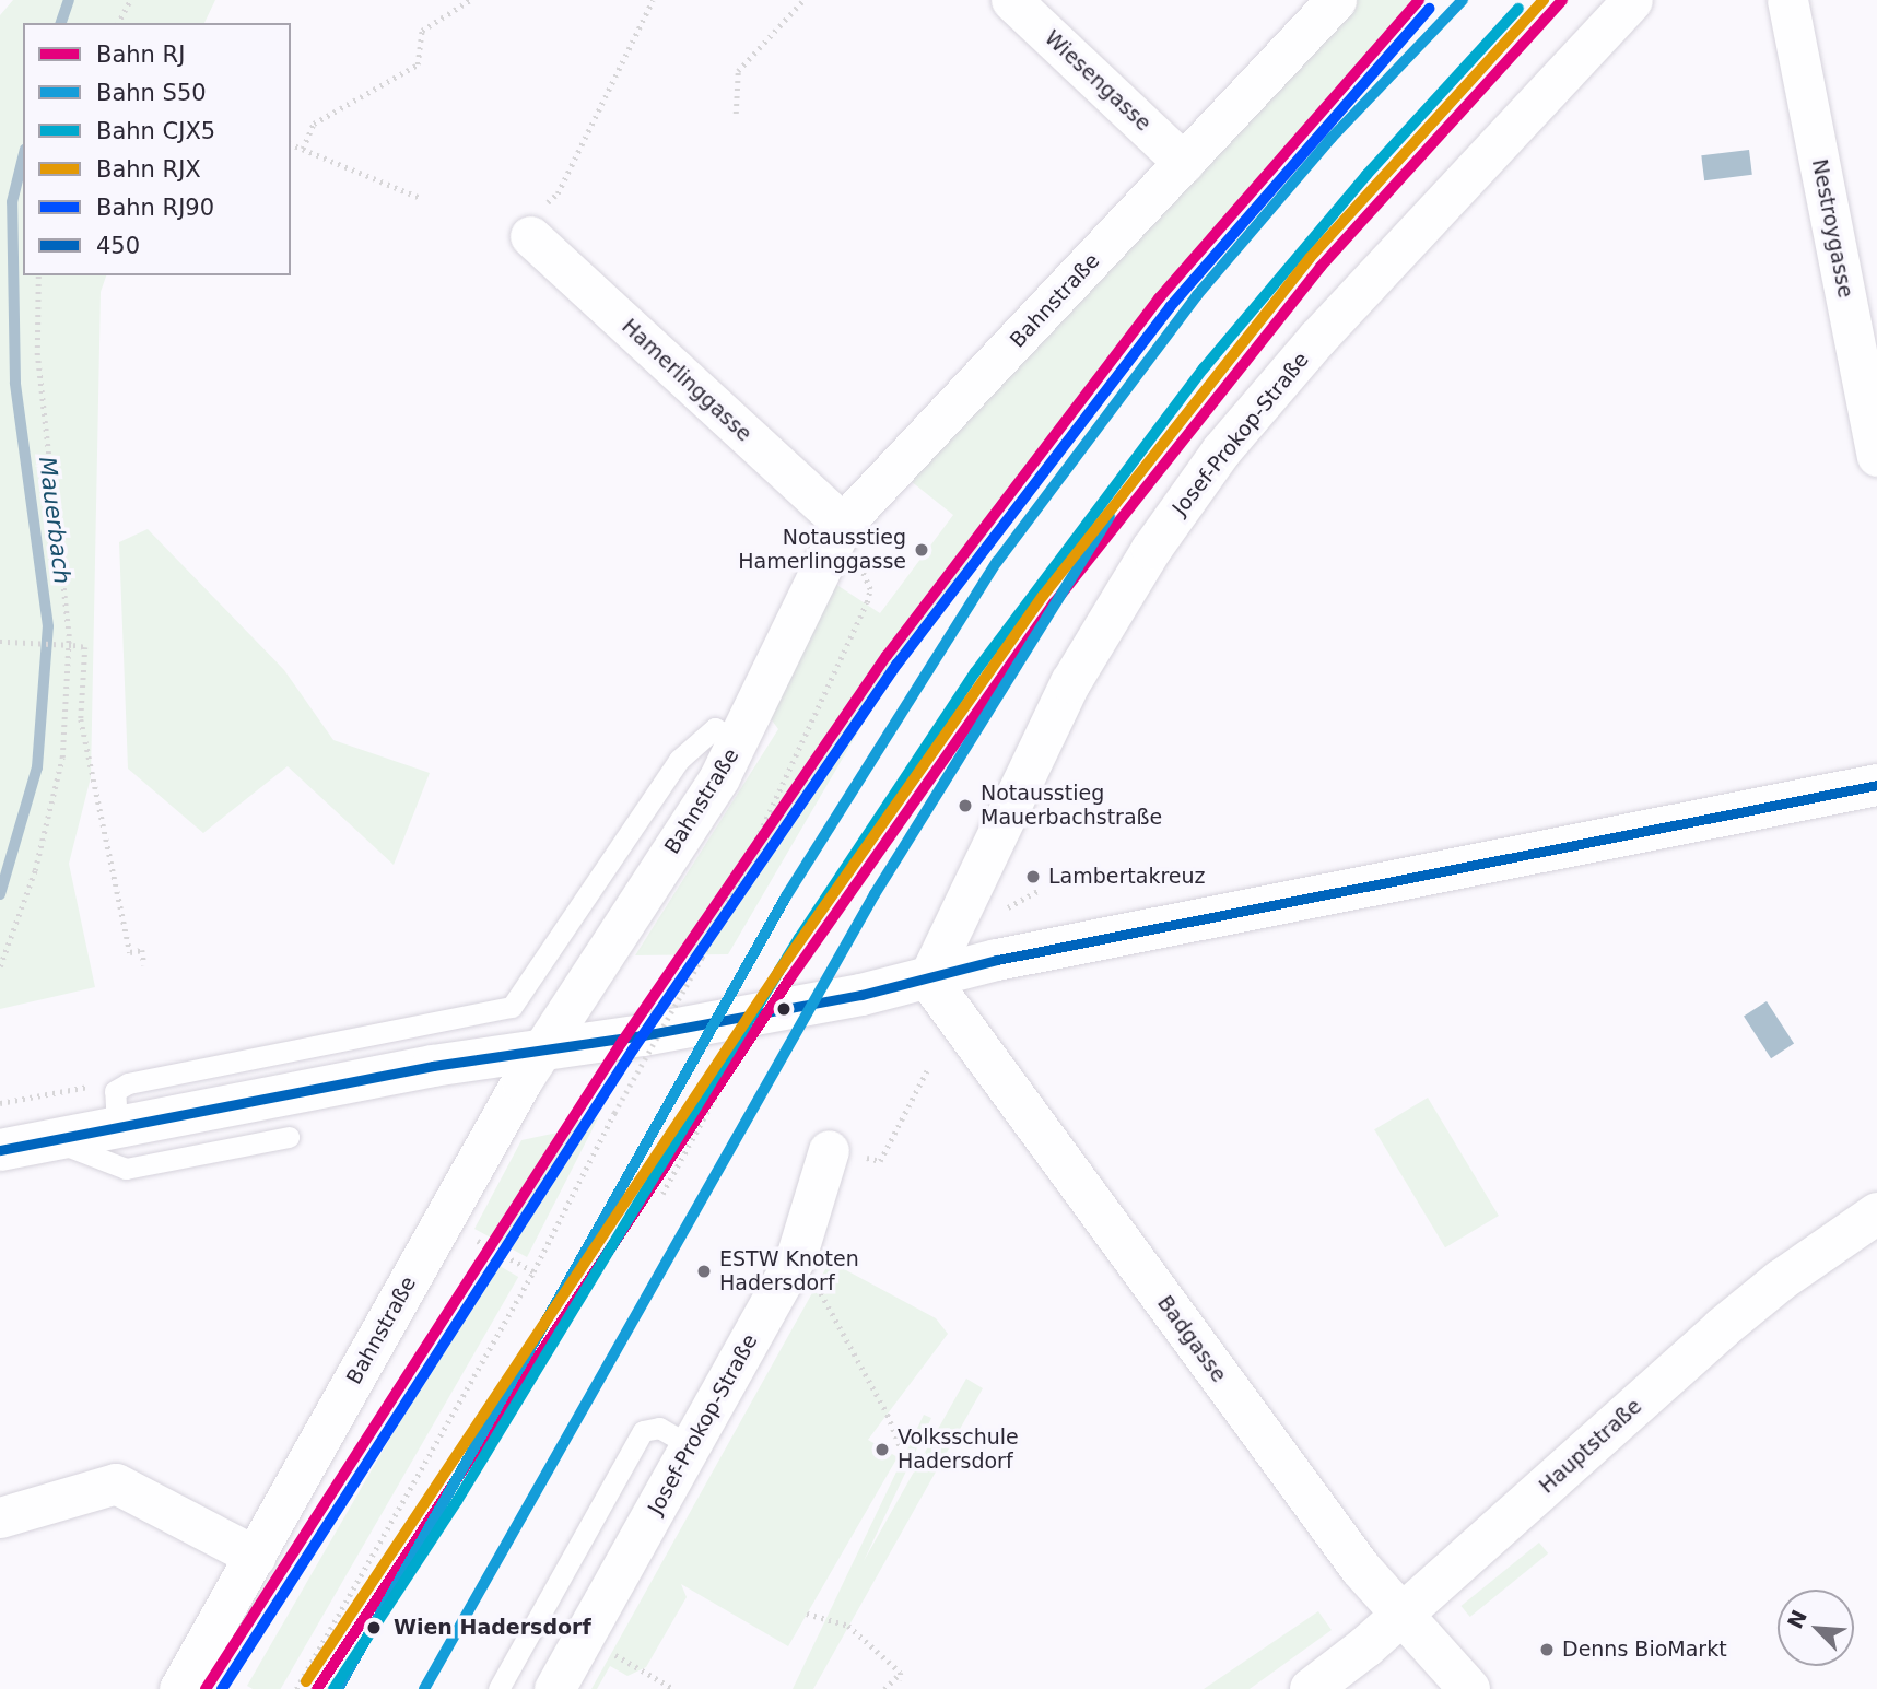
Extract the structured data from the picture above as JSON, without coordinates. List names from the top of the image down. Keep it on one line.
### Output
{"streets":{"main road":["Badgasse","Hauptstraße"],"street":["Wiesengasse","Nestroygasse","Bahnstraße","Hamerlinggasse","Josef-Prokop-Straße"]},"crossings":[["Wiesengasse","Bahnstraße"],["Bahnstraße","Hamerlinggasse"],["Josef-Prokop-Straße","Badgasse"],["Badgasse","Hauptstraße"]],"water":["Mauerbach"],"places":["Notausstieg Hamerlinggasse","Notausstieg Mauerbachstraße","Lambertakreuz","ESTW Knoten Hadersdorf","Volksschule Hadersdorf","Wien Hadersdorf","Denns BioMarkt"],"lines":["rail line RJ","rail line S50","rail line RJX","rail line CJX5","rail line RJ90","transit line 450"],"legend":["Bahn RJ","Bahn S50","Bahn CJX5","Bahn RJX","Bahn RJ90","450"],"north":"top left"}
